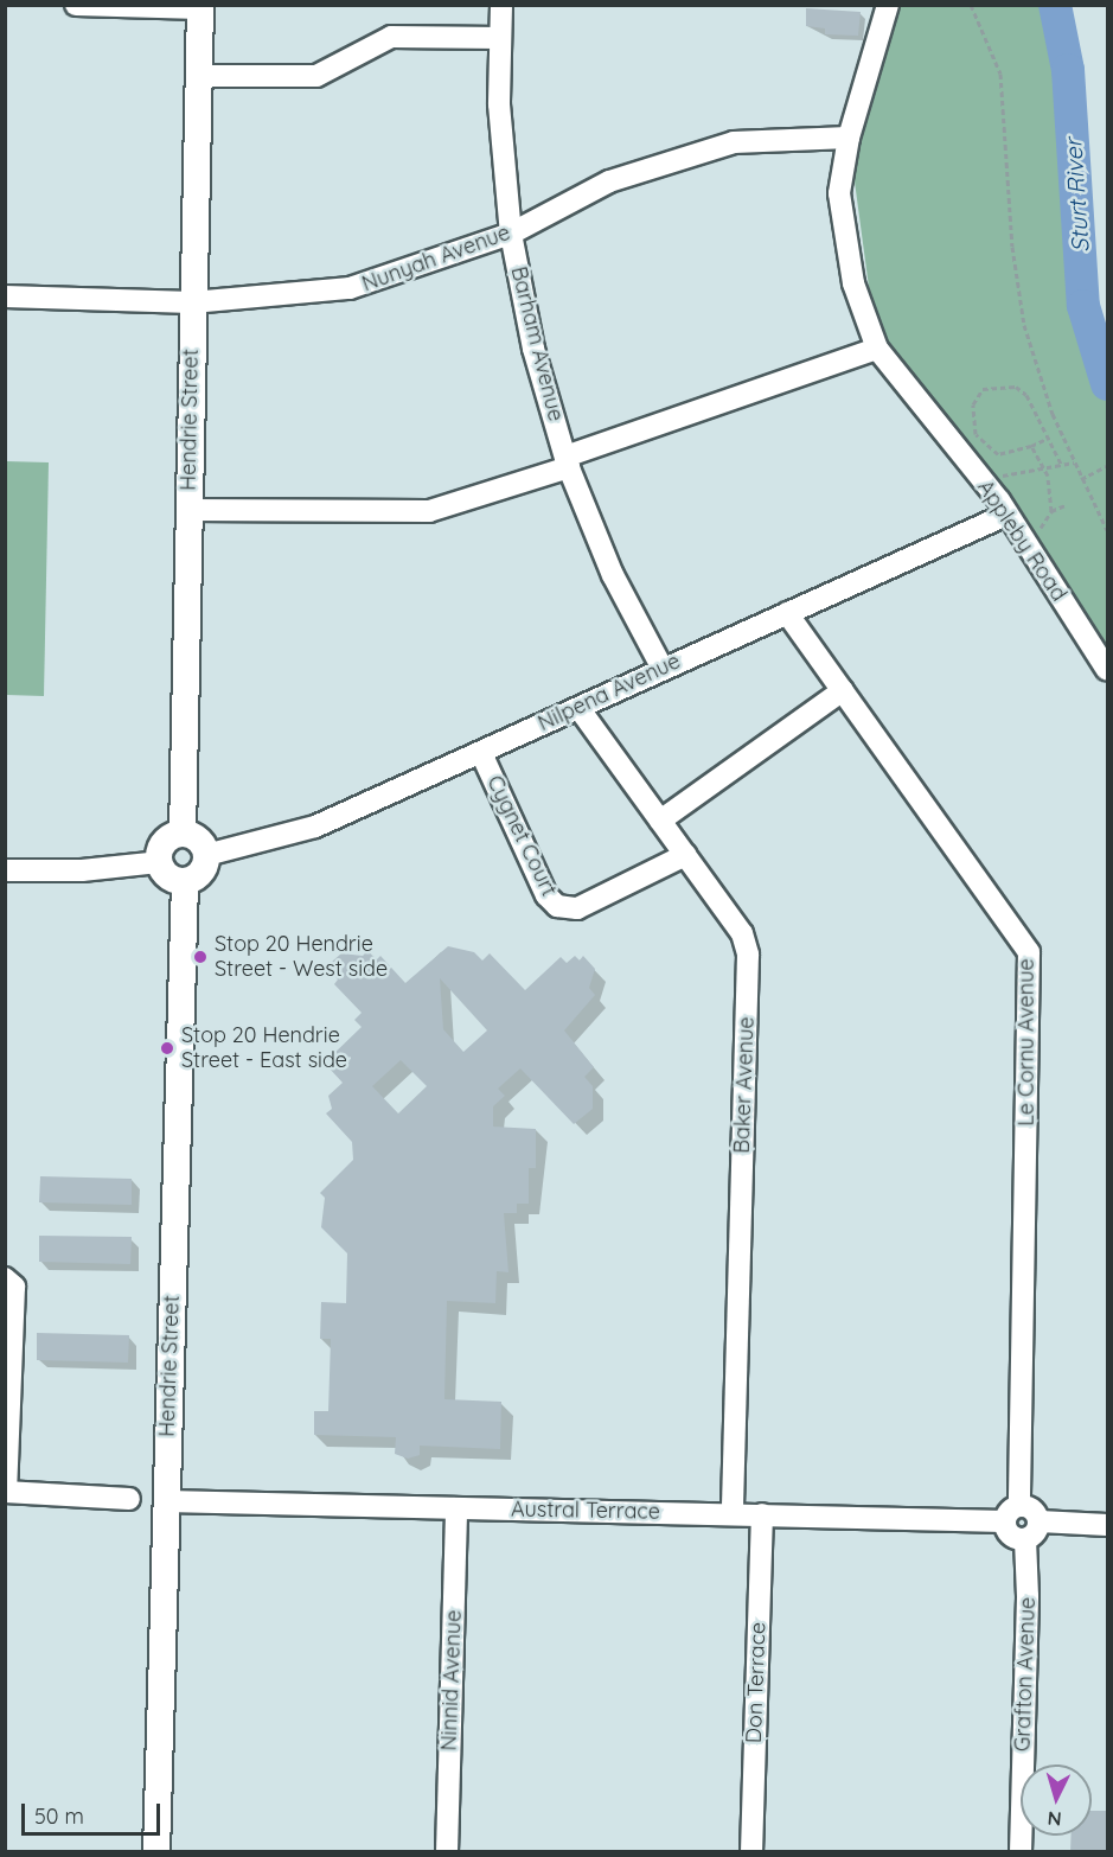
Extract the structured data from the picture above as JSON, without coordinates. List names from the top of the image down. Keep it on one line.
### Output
{"streets":{"street":["Nunyah Avenue","Barham Avenue","Hendrie Street","Appleby Road","Nilpena Avenue","Cygnet Court","Le Cornu Avenue","Baker Avenue","Austral Terrace","Grafton Avenue","Ninnid Avenue","Don Terrace"]},"crossings":[["Nunyah Avenue","Barham Avenue"],["Nunyah Avenue","Hendrie Street"],["Nunyah Avenue","Appleby Road"],["Barham Avenue","Nilpena Avenue"],["Hendrie Street","Nilpena Avenue"],["Hendrie Street","Austral Terrace"],["Appleby Road","Nilpena Avenue"],["Nilpena Avenue","Cygnet Court"],["Nilpena Avenue","Le Cornu Avenue"],["Nilpena Avenue","Baker Avenue"],["Cygnet Court","Baker Avenue"],["Le Cornu Avenue","Austral Terrace"],["Le Cornu Avenue","Grafton Avenue"],["Baker Avenue","Austral Terrace"],["Austral Terrace","Grafton Avenue"],["Austral Terrace","Ninnid Avenue"],["Austral Terrace","Don Terrace"]],"water":["Sturt River"],"places":["Stop 20 Hendrie Street - West side","Stop 20 Hendrie Street - East side"],"scale_bar":"50 m","north":"bottom"}
